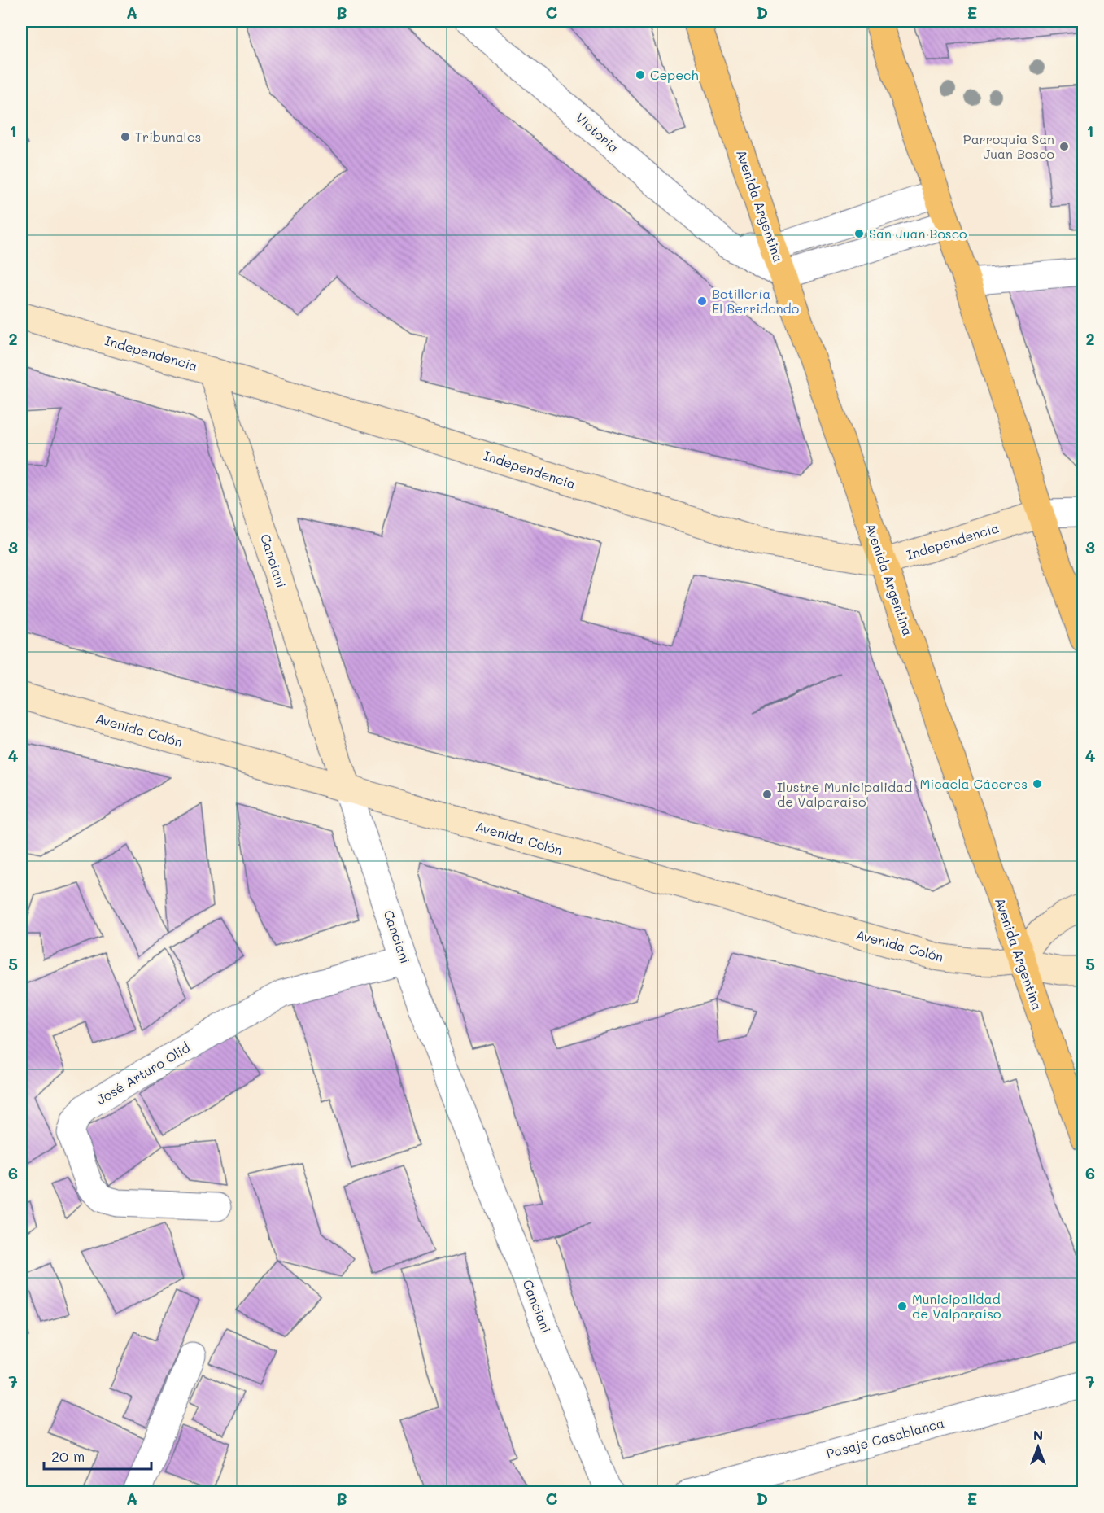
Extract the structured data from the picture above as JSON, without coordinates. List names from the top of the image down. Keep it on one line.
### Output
{"streets":{"main road":["Avenida Argentina","Independencia","Canciani","Avenida Colón"],"street":["Victoria","José Arturo Olid","Pasaje Casablanca"]},"crossings":[["Victoria","Avenida Argentina"],["Avenida Argentina","Independencia"],["Avenida Argentina","Avenida Colón"],["Independencia","Canciani"],["Canciani","Avenida Colón"],["Canciani","José Arturo Olid"]],"places":["Cepech","Tribunales","Parroquia San Juan Bosco","San Juan Bosco","Botillería El Berridondo","Micaela Cáceres","Ilustre Municipalidad de Valparaíso","Municipalidad de Valparaíso"],"scale_bar":"20 m","north":"top","grid":{"columns":["A","B","C","D","E"],"rows":["1","2","3","4","5","6","7"]}}
